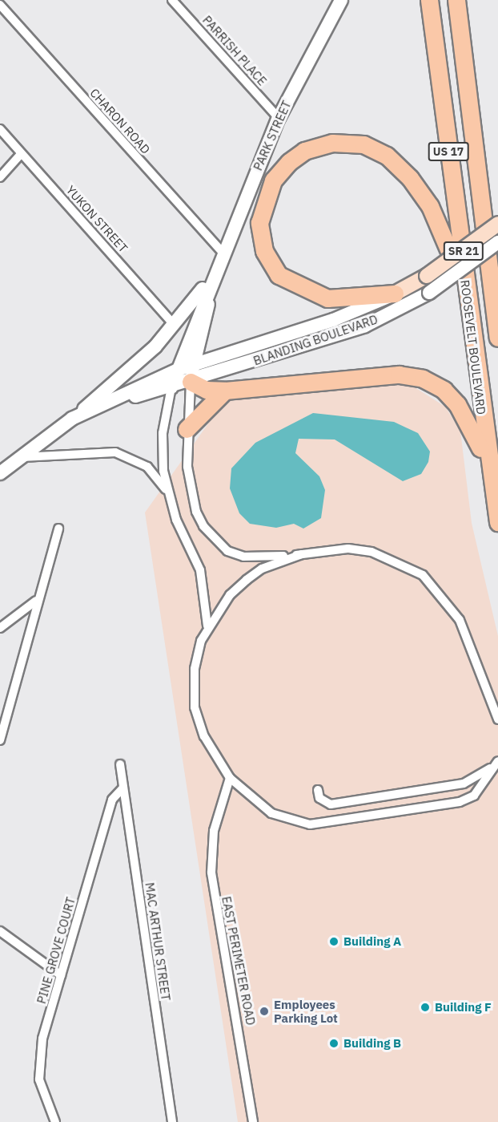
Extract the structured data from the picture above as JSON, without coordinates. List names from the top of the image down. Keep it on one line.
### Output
{"streets":{"highway":["US 17","ROOSEVELT BOULEVARD"],"main road":["SR 21","BLANDING BOULEVARD"],"street":["PARRISH PLACE","CHARON ROAD","PARK STREET","YUKON STREET","MAC ARTHUR STREET","PINE GROVE COURT","EAST PERIMETER ROAD"]},"crossings":[["PARRISH PLACE","PARK STREET"],["CHARON ROAD","PARK STREET"],["PARK STREET","BLANDING BOULEVARD"],["MAC ARTHUR STREET","PINE GROVE COURT"]],"places":["Building A","Building F","Employees Parking Lot","Building B"]}
